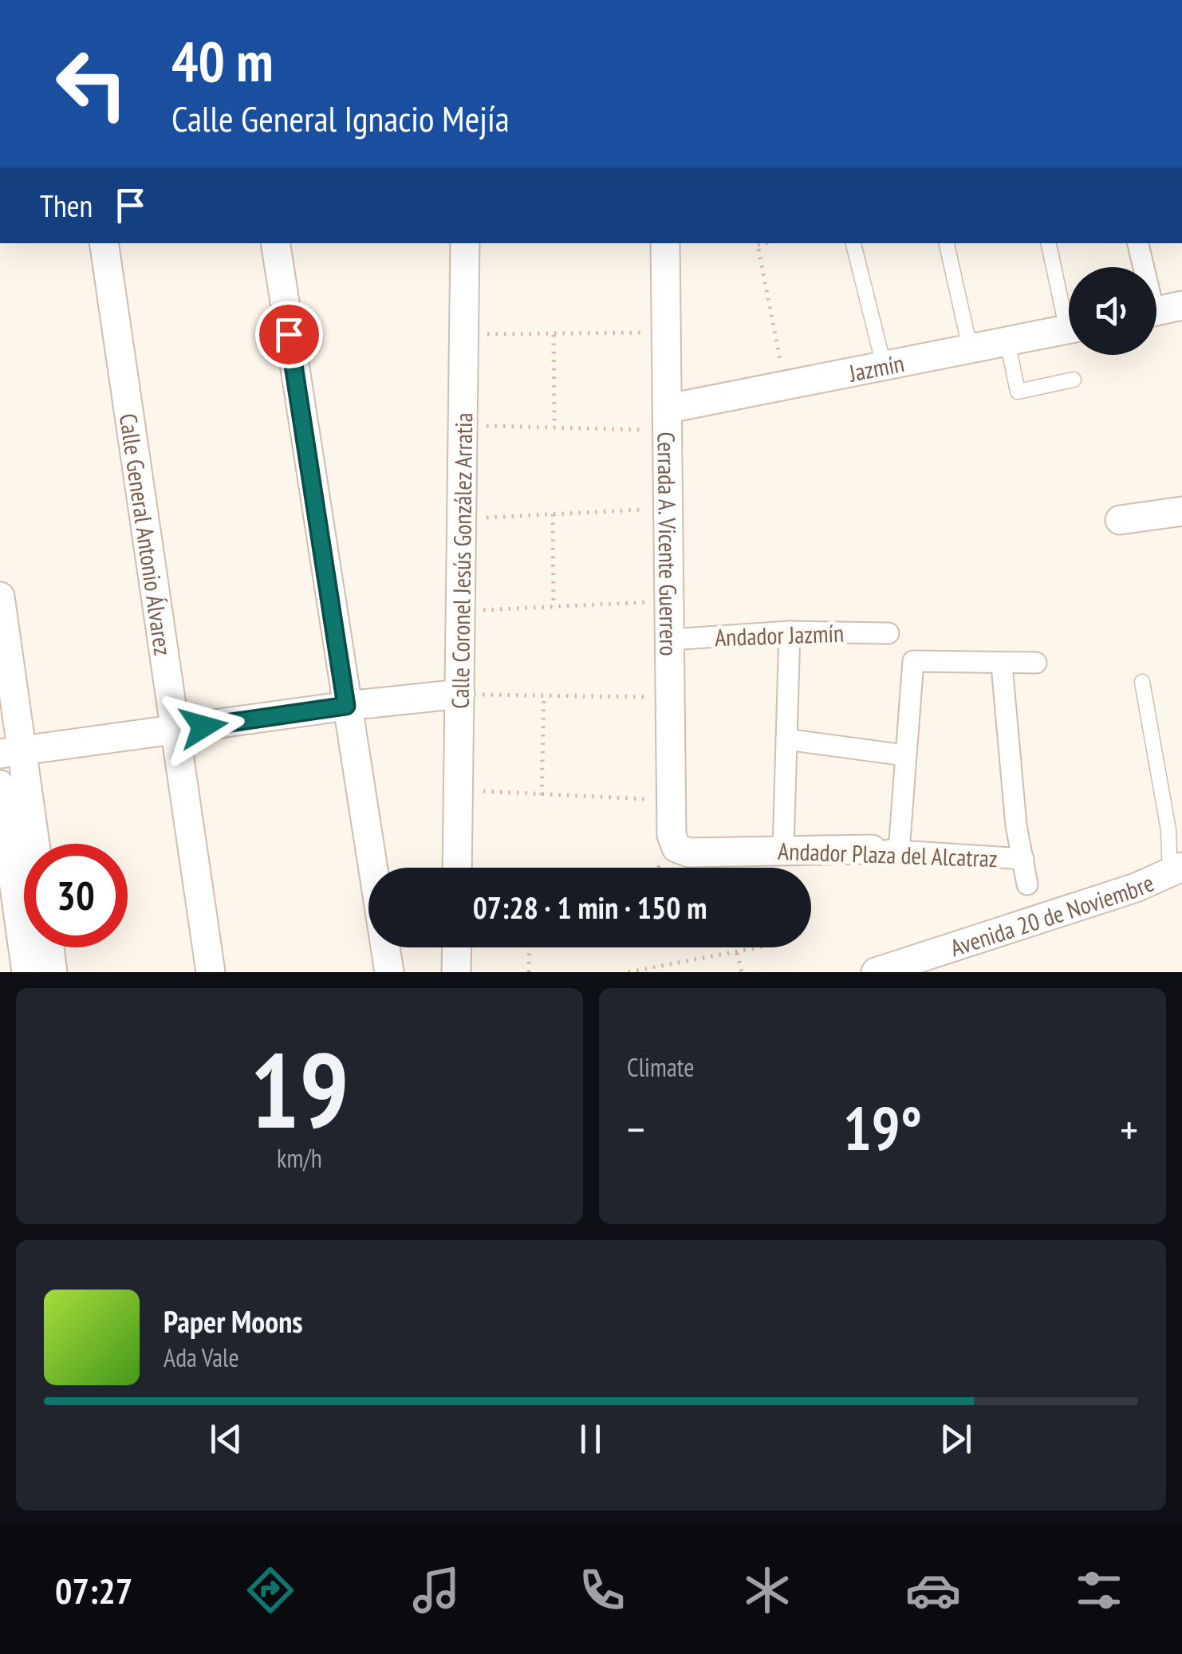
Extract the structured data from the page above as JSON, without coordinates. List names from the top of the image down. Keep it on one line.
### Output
{"streets":{"street":["Jazmín","Calle General Antonio Álvarez","Cerrada A. Vicente Guerrero","Calle Coronel Jesús González Arratia","Andador Jazmín","Andador Plaza del Alcatraz","Avenida 20 de Noviembre"]},"crossings":[["Jazmín","Cerrada A. Vicente Guerrero"],["Cerrada A. Vicente Guerrero","Andador Jazmín"],["Cerrada A. Vicente Guerrero","Andador Plaza del Alcatraz"]],"page":{"turn":["40 m","Calle General Ignacio Mejía"],"then":"Then","limit":"30","trip":"07:28 · 1 min · 150 m","tile":[["19","km/h"],"Climate"],"heat":["−","19°","+"],"song":["Paper Moons","Ada Vale"],"tabs":"07:27"}}
